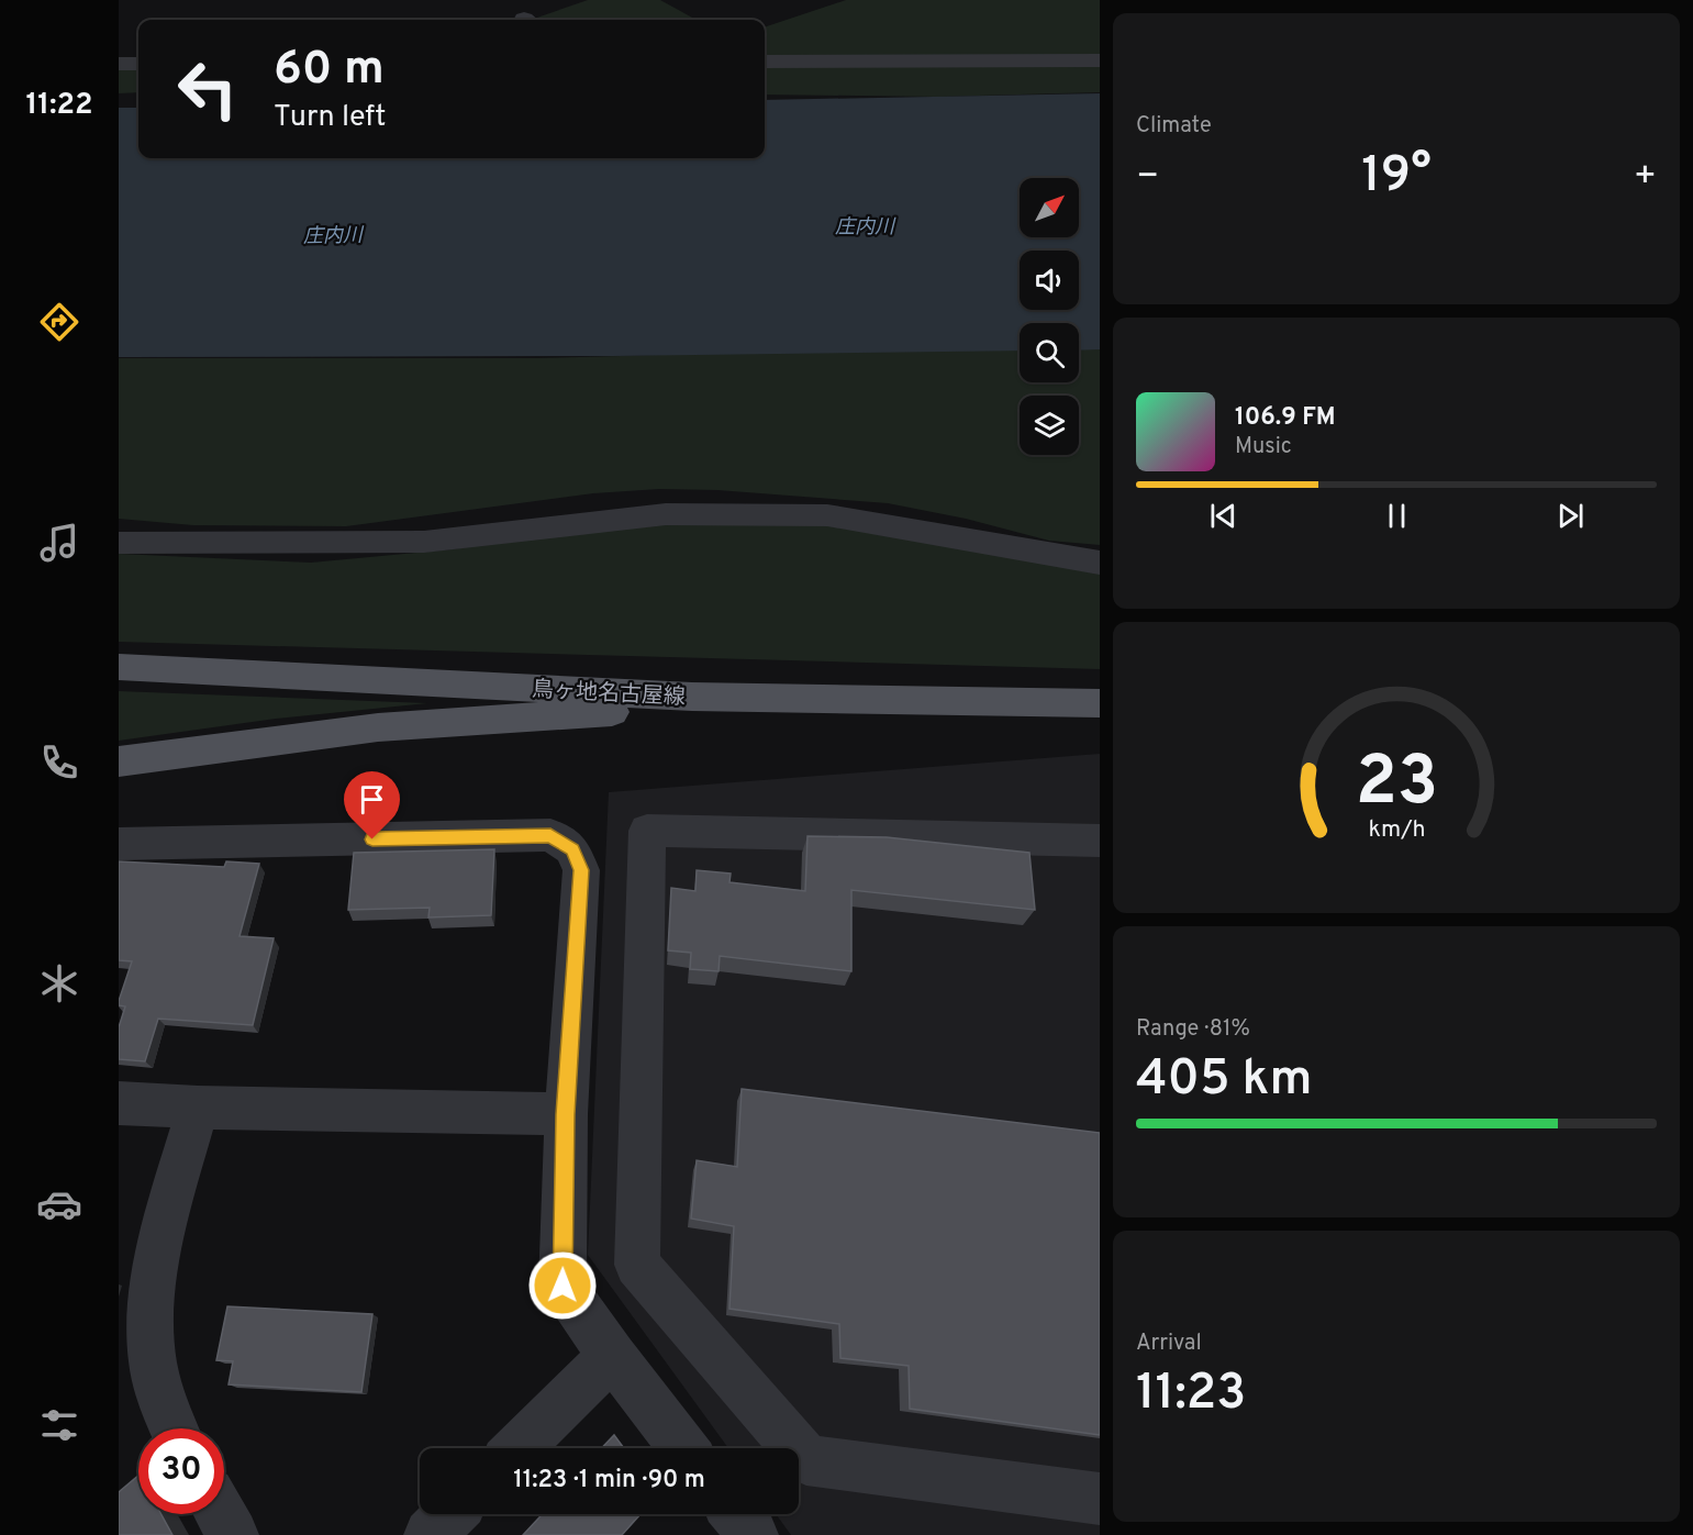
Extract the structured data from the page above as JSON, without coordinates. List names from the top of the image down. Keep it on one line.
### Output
{"streets":{"main road":["鳥ヶ地名古屋線"]},"water":["庄内川"],"north":"top right","page":{"tabs":"11:22","tile":["Climate",["Range · 81%","405 km"],["Arrival","11:23"]],"turn":["60 m","Turn left"],"heat":["−","19°","+"],"song":["106.9 FM","Music"],"limit":"30","trip":"11:23 · 1 min · 90 m","gauge":["23","km/h"]}}
